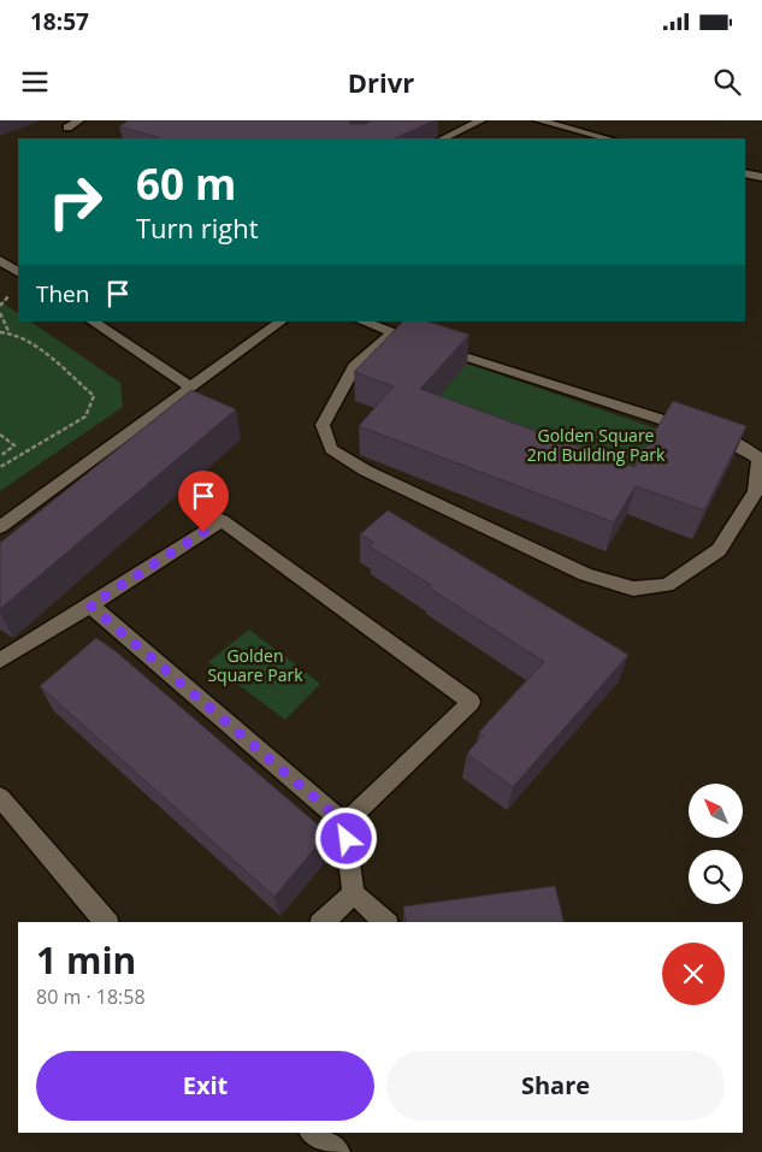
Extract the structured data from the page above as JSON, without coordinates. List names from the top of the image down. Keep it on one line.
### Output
{"parks":["Golden Square 2nd Building Park","Golden Square Park"],"north":"top left","page":{"status":"18:57","header":"Drivr","turn":["60 m","Turn right"],"then":"Then","heading":["1 min","80 m · 18:58"],"buttons":["Exit","Share"]}}
